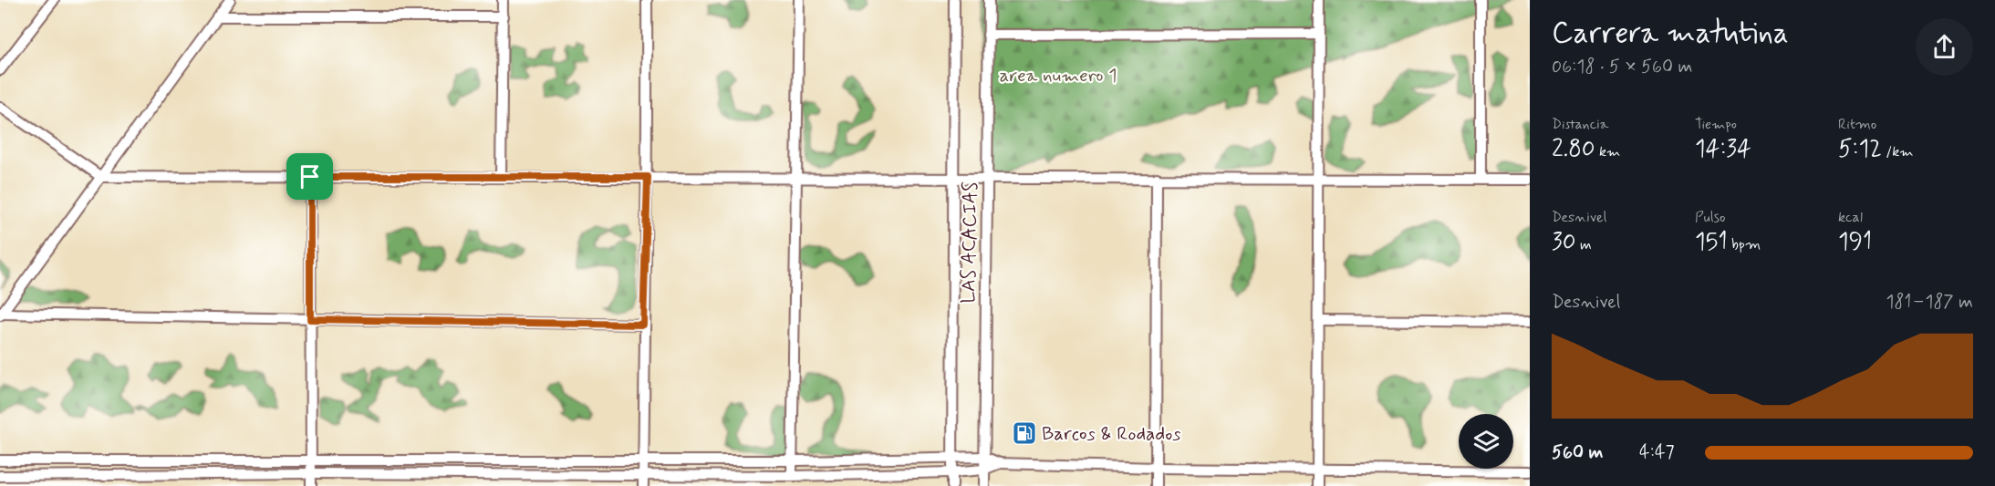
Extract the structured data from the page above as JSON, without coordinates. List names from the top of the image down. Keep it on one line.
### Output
{"streets":{"street":["LAS ACACIAS"]},"parks":["area numero 1"],"places":{"fuel station":["Barcos & Rodados"]},"page":{"heading":["Carrera matutina","06:18 · 5 × 560 m"],"stats":[["Distancia","2.80 km"],["Tiempo","14:34"],["Ritmo","5:12 /km"],["Desnivel","30 m"],["Pulso","151 bpm"],["kcal","191"]],"chart":["Desnivel","181–187 m"],"list":[{"name":"560 m","note":"4:47"}]}}
